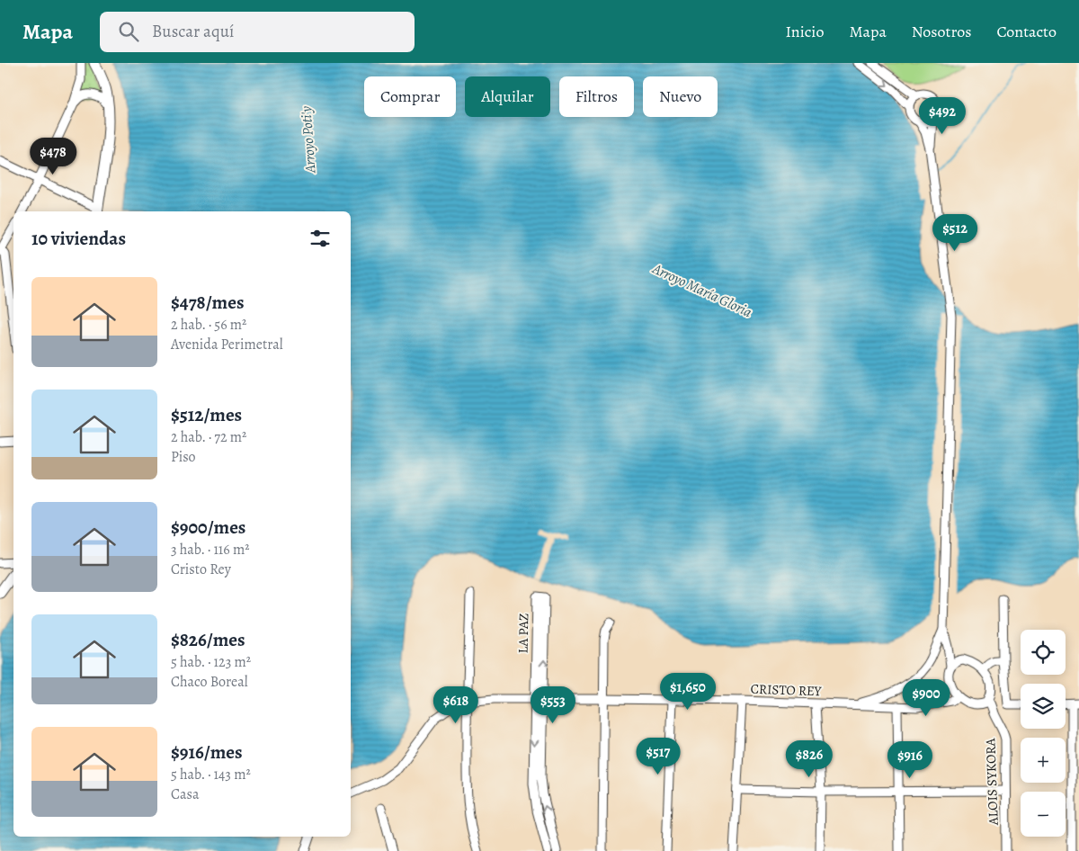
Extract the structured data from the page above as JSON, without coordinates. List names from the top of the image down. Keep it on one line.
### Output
{"streets":{"street":["LA PAZ","CRISTO REY","ALOIS SYKORA"]},"crossings":[["LA PAZ","CRISTO REY"],["CRISTO REY","ALOIS SYKORA"]],"water":["Arroyo Poti'y","Arroyo María Gloria"],"page":{"header":"Mapa","search":"Buscar aquí","nav":["Inicio","Mapa","Nosotros","Contacto"],"chip":["Comprar","Alquilar","Filtros","Nuevo"],"price":["$492","$478","$512","$1,650","$900","$618","$553","$517","$826","$916"],"heading":"10 viviendas","list":[{"name":"$478/mes","note":"2 hab. · 56 m² · Avenida Perimetral"},{"name":"$512/mes","note":"2 hab. · 72 m² · Piso"},{"name":"$900/mes","note":"3 hab. · 116 m² · Cristo Rey"},{"name":"$826/mes","note":"5 hab. · 123 m² · Chaco Boreal"},{"name":"$916/mes","note":"5 hab. · 143 m² · Casa"}],"map_buttons":["+","−"]}}
